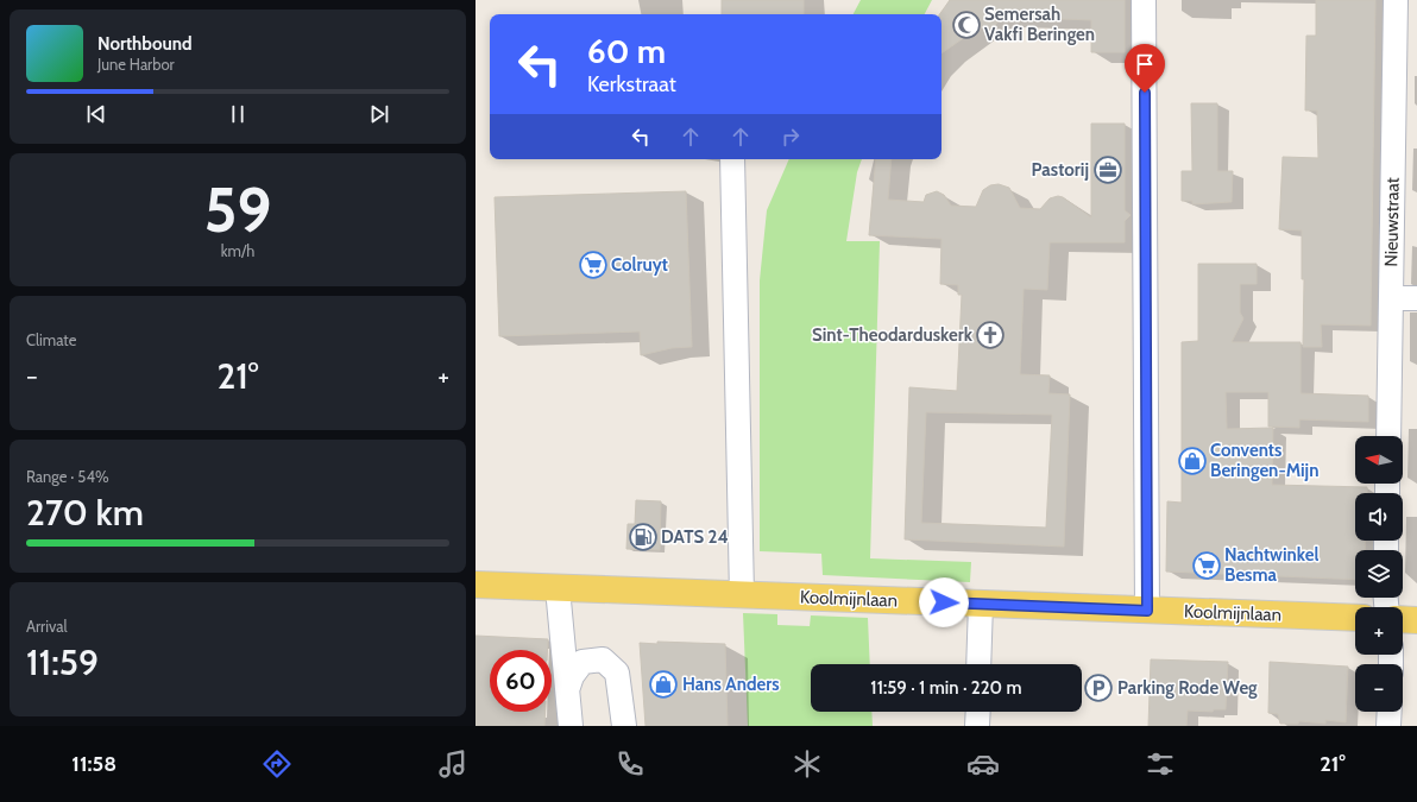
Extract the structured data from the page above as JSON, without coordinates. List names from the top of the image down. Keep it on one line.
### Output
{"streets":{"main road":["Koolmijnlaan"],"street":["Nieuwstraat"]},"places":{"mosque":["Semersah Vakfi Beringen"],"office":["Pastorij"],"supermarket":["Colruyt","Nachtwinkel Besma"],"church":["Sint-Theodarduskerk"],"shop":["Convents Beringen-Mijn","Hans Anders"],"fuel station":["DATS 24"],"parking":["Parking Rode Weg"]},"north":"left","page":{"turn":["60 m","Kerkstraat"],"song":["Northbound","June Harbor"],"tile":[["59","km/h"],"Climate",["Range · 54%","270 km"],["Arrival","11:59"]],"heat":["−","21°","+"],"map_buttons":["+","−"],"limit":"60","trip":"11:59 · 1 min · 220 m","tabs":["11:58","21°"]}}
